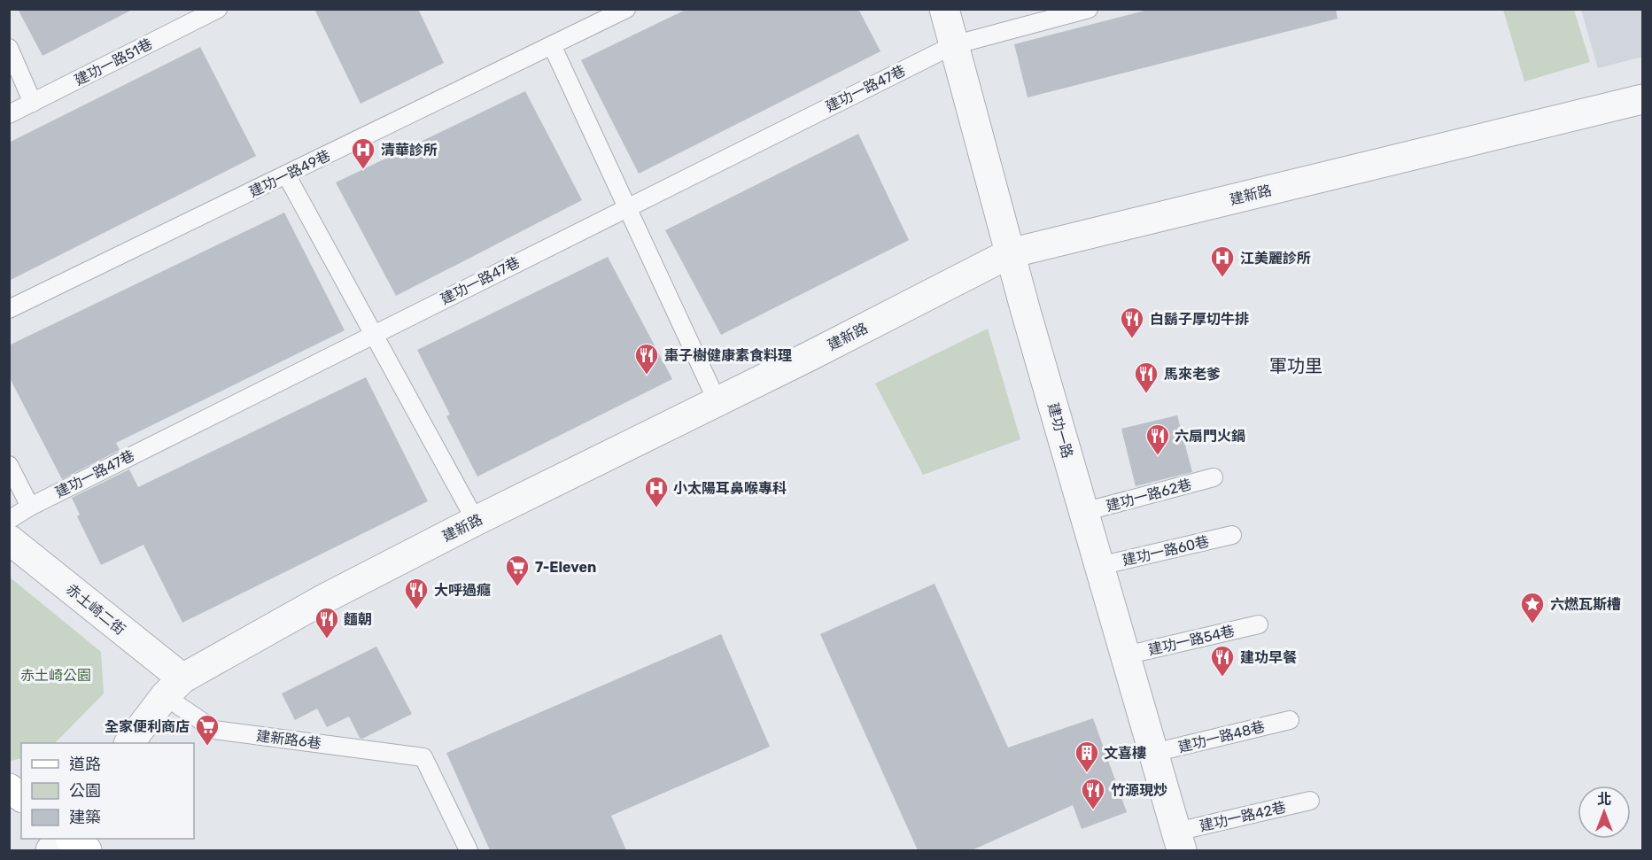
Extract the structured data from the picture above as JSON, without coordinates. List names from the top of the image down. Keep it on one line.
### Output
{"streets":{"street":["建新路","建功一路","赤土崎二街"],"lane":["建功一路51巷","建功一路47巷","建功一路49巷","建功一路62巷","建功一路60巷","建功一路54巷","建功一路48巷","建新路6巷","建功一路42巷"]},"crossings":[["建功一路47巷","建功一路"],["建新路","建功一路"],["建新路","赤土崎二街"],["建新路","建新路6巷"],["建功一路","建功一路62巷"],["建功一路","建功一路60巷"],["建功一路","建功一路54巷"],["建功一路","建功一路48巷"],["建功一路","建功一路42巷"],["赤土崎二街","建新路6巷"]],"districts":["軍功里"],"parks":["赤土崎公園"],"places":{"hospital":["清華診所","江美麗診所","小太陽耳鼻喉專科"],"restaurant":["白鬍子厚切牛排","棗子樹健康素食料理","馬來老爹","六扇門火鍋","大呼過癮","麵朝","建功早餐","竹源現炒"],"supermarket":["7-Eleven","全家便利商店"],"place":["六燃瓦斯槽"],"building":["文喜樓"]},"legend":["道路","公園","建築"],"north":"top"}
